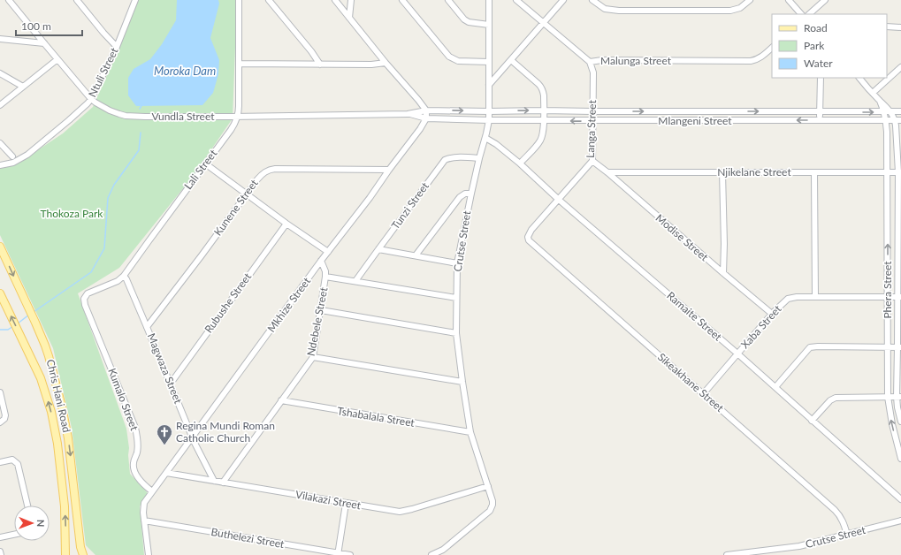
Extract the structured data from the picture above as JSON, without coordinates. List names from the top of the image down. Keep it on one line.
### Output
{"streets":{"main road":["Chris Hani Road"],"street":["Malunga Street","Ntuli Street","Vundla Street","Mlangeni Street","Langa Street","Lali Street","Njikelane Street","Tunzi Street","Kunene Street","Modise Street","Crutse Street","Phera Street","Rubushe Street","Mkhize Street","Ramaite Street","Ndebele Street","Xaba Street","Magwaza Street","Sikeakhane Street","Kumalo Street","Tshabalala Street","Vilakazi Street","Buthelezi Street"]},"crossings":[["Malunga Street","Langa Street"],["Ntuli Street","Vundla Street"],["Vundla Street","Mlangeni Street"],["Vundla Street","Lali Street"],["Vundla Street","Crutse Street"],["Vundla Street","Mkhize Street"],["Mlangeni Street","Langa Street"],["Mlangeni Street","Crutse Street"],["Mlangeni Street","Phera Street"],["Langa Street","Modise Street"],["Langa Street","Ramaite Street"],["Langa Street","Sikeakhane Street"],["Lali Street","Magwaza Street"],["Lali Street","Kumalo Street"],["Njikelane Street","Modise Street"],["Njikelane Street","Phera Street"],["Tunzi Street","Crutse Street"],["Kunene Street","Mkhize Street"],["Kunene Street","Magwaza Street"],["Modise Street","Xaba Street"],["Crutse Street","Ramaite Street"],["Crutse Street","Sikeakhane Street"],["Crutse Street","Tshabalala Street"],["Crutse Street","Vilakazi Street"],["Phera Street","Xaba Street"],["Rubushe Street","Magwaza Street"],["Mkhize Street","Ndebele Street"],["Mkhize Street","Magwaza Street"],["Mkhize Street","Kumalo Street"],["Mkhize Street","Vilakazi Street"],["Ramaite Street","Xaba Street"],["Ndebele Street","Tshabalala Street"],["Ndebele Street","Vilakazi Street"],["Xaba Street","Sikeakhane Street"],["Magwaza Street","Vilakazi Street"]],"water":["Moroka Dam"],"parks":["Thokoza Park"],"places":{"church":["Regina Mundi Roman Catholic Church"]},"legend":["Road","Park","Water"],"scale_bar":"100 m","north":"right"}
